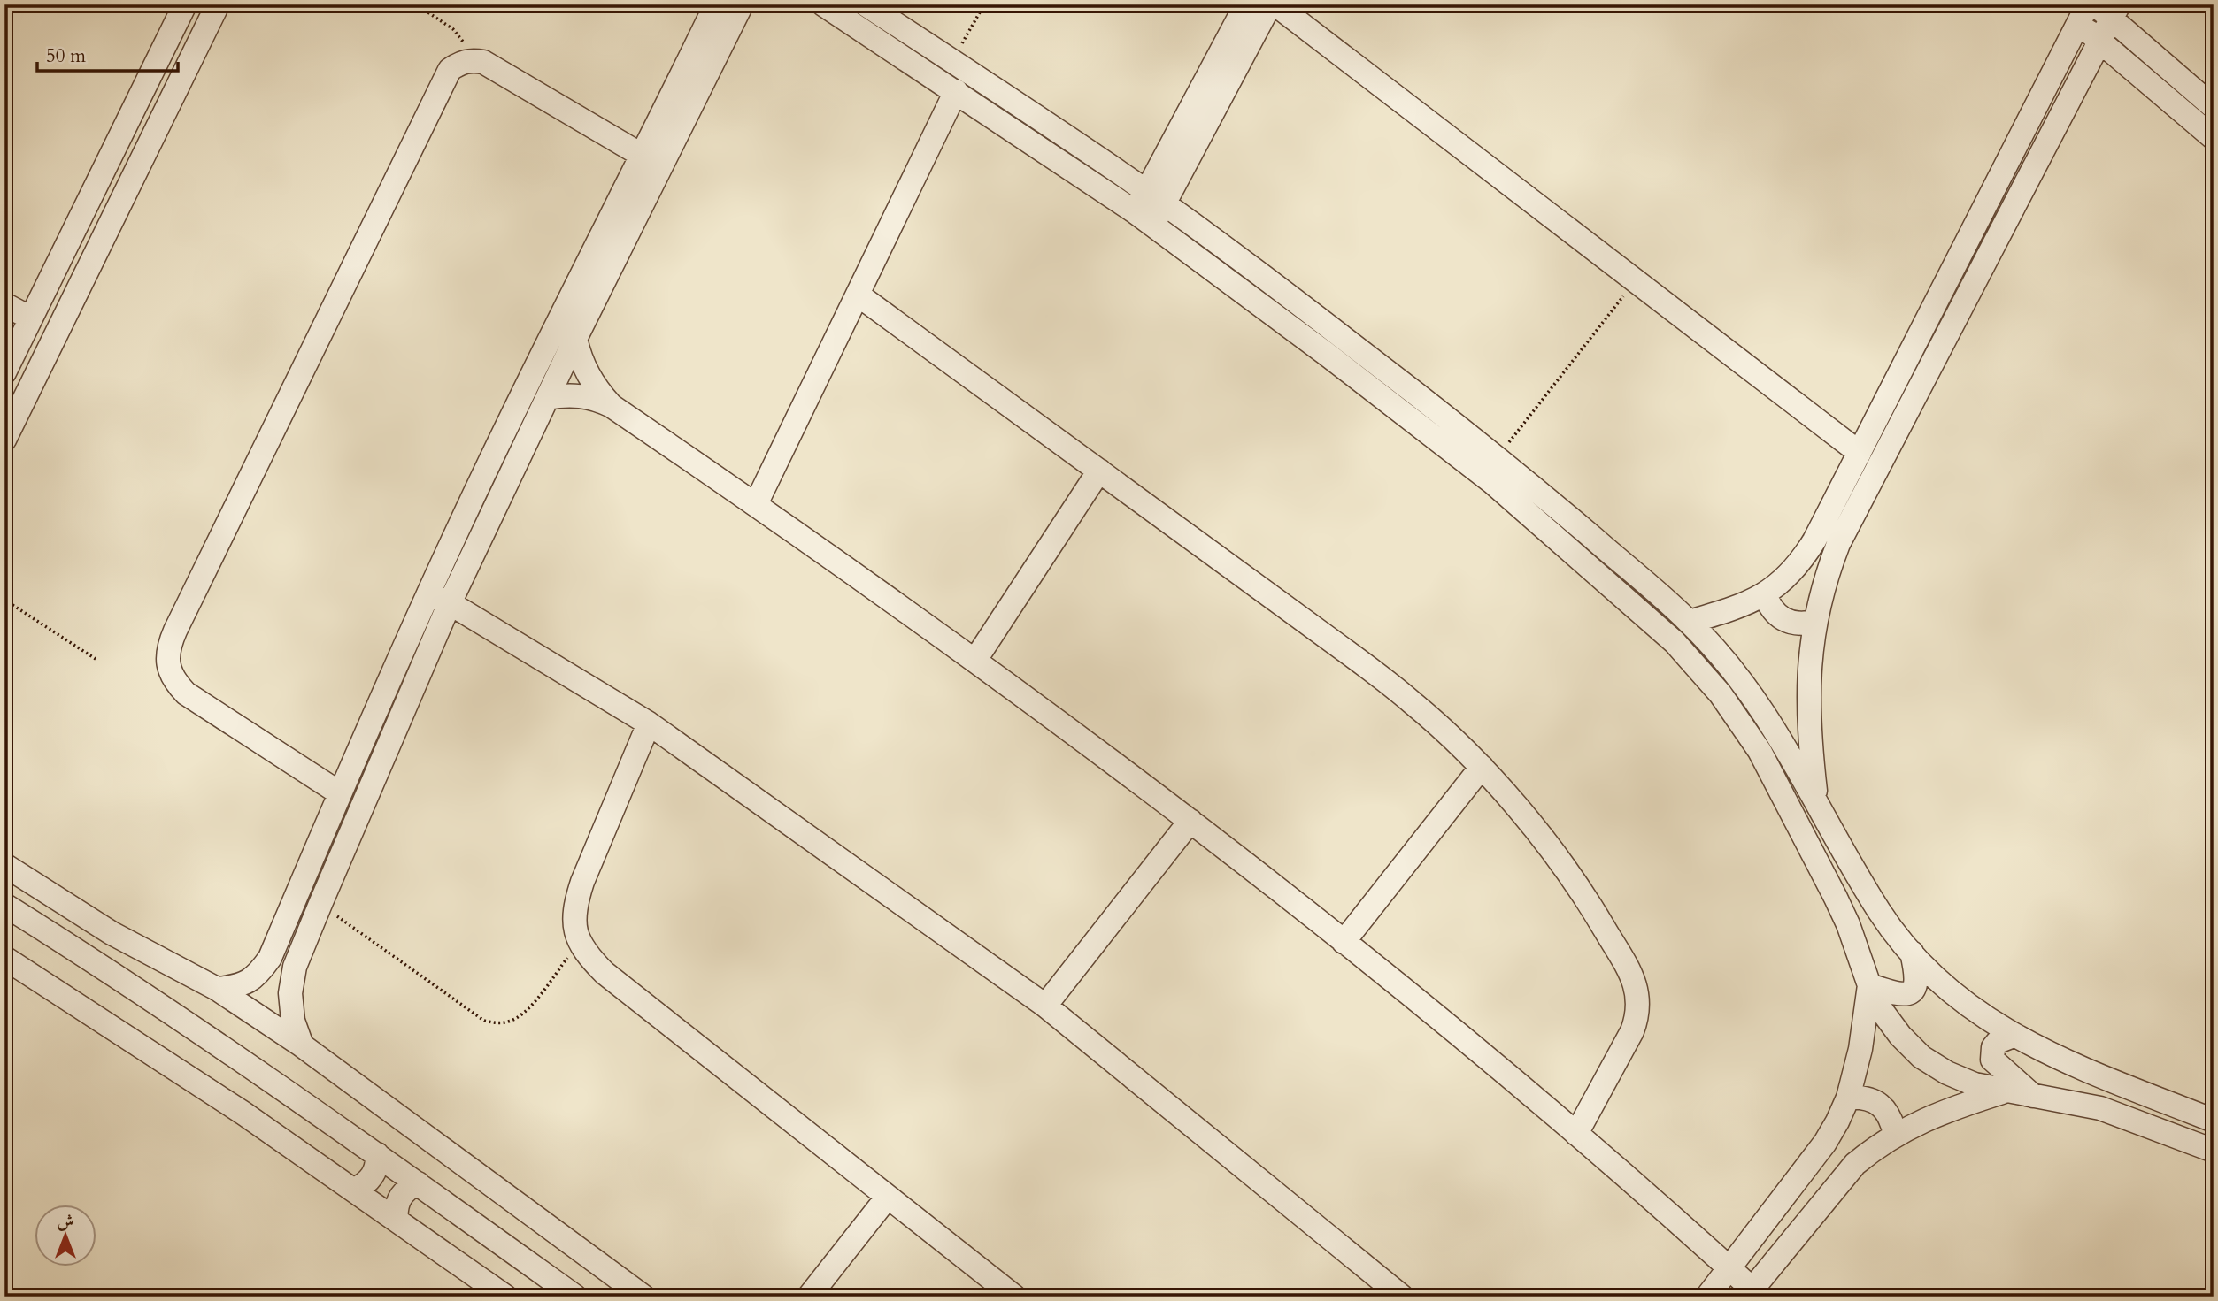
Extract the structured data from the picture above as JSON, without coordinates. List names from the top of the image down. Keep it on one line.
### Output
{"scale_bar":"50 m","north":"top"}
